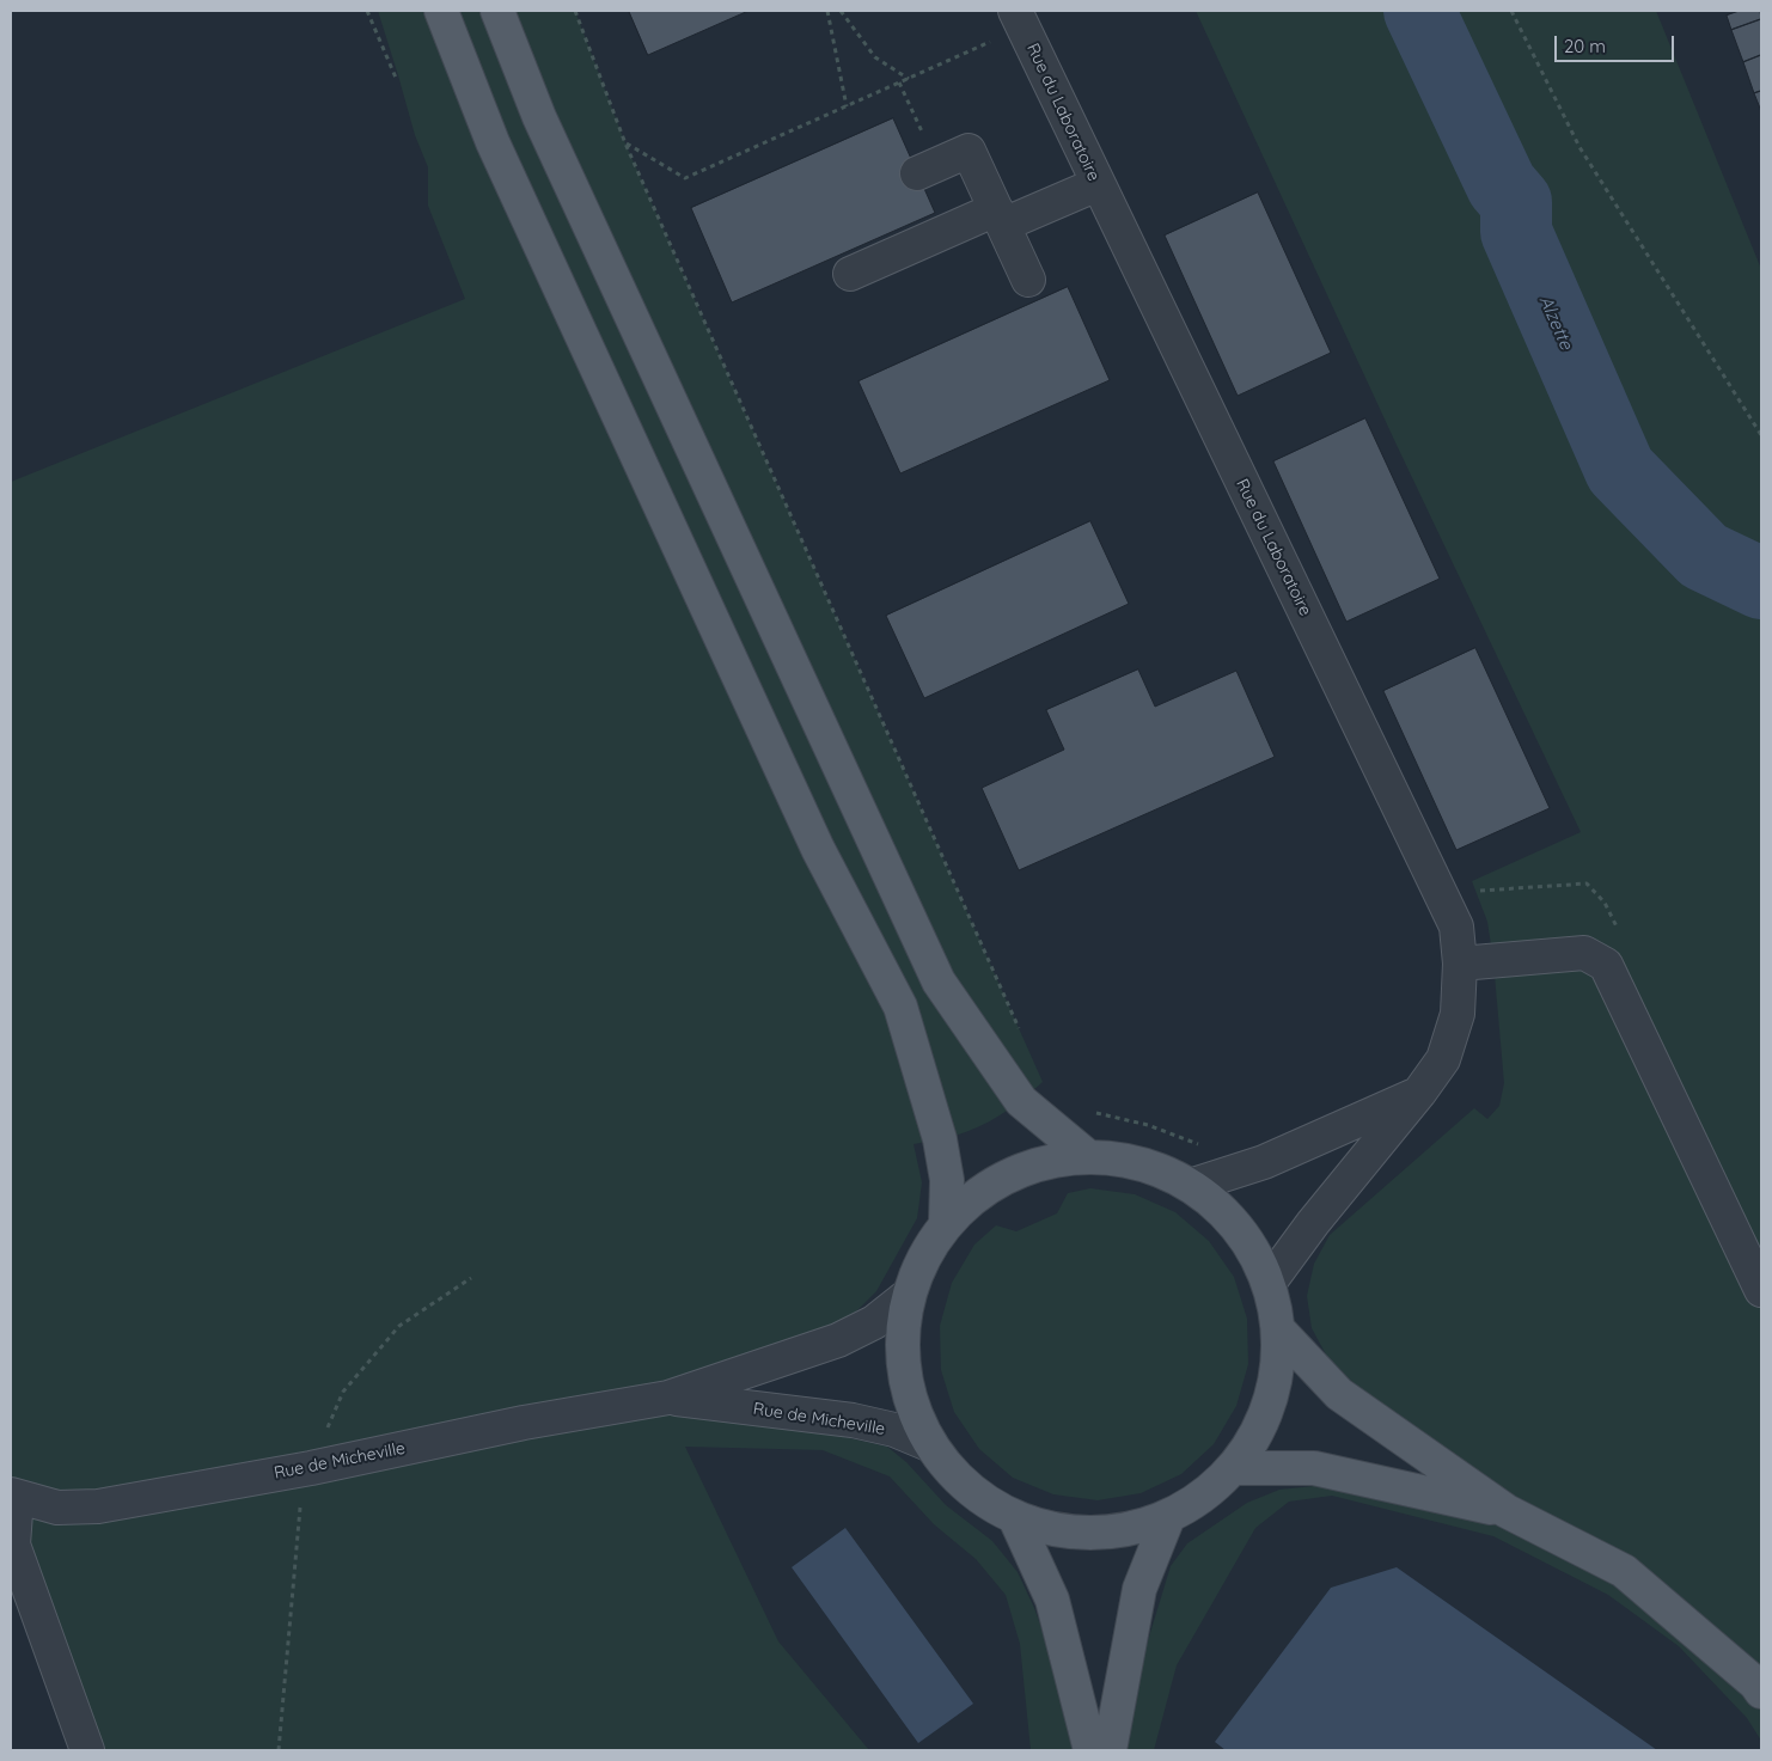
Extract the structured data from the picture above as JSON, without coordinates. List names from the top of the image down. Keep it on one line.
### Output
{"streets":{"street":["Rue du Laboratoire","Rue de Micheville"]},"water":["Alzette"],"scale_bar":"20 m"}
